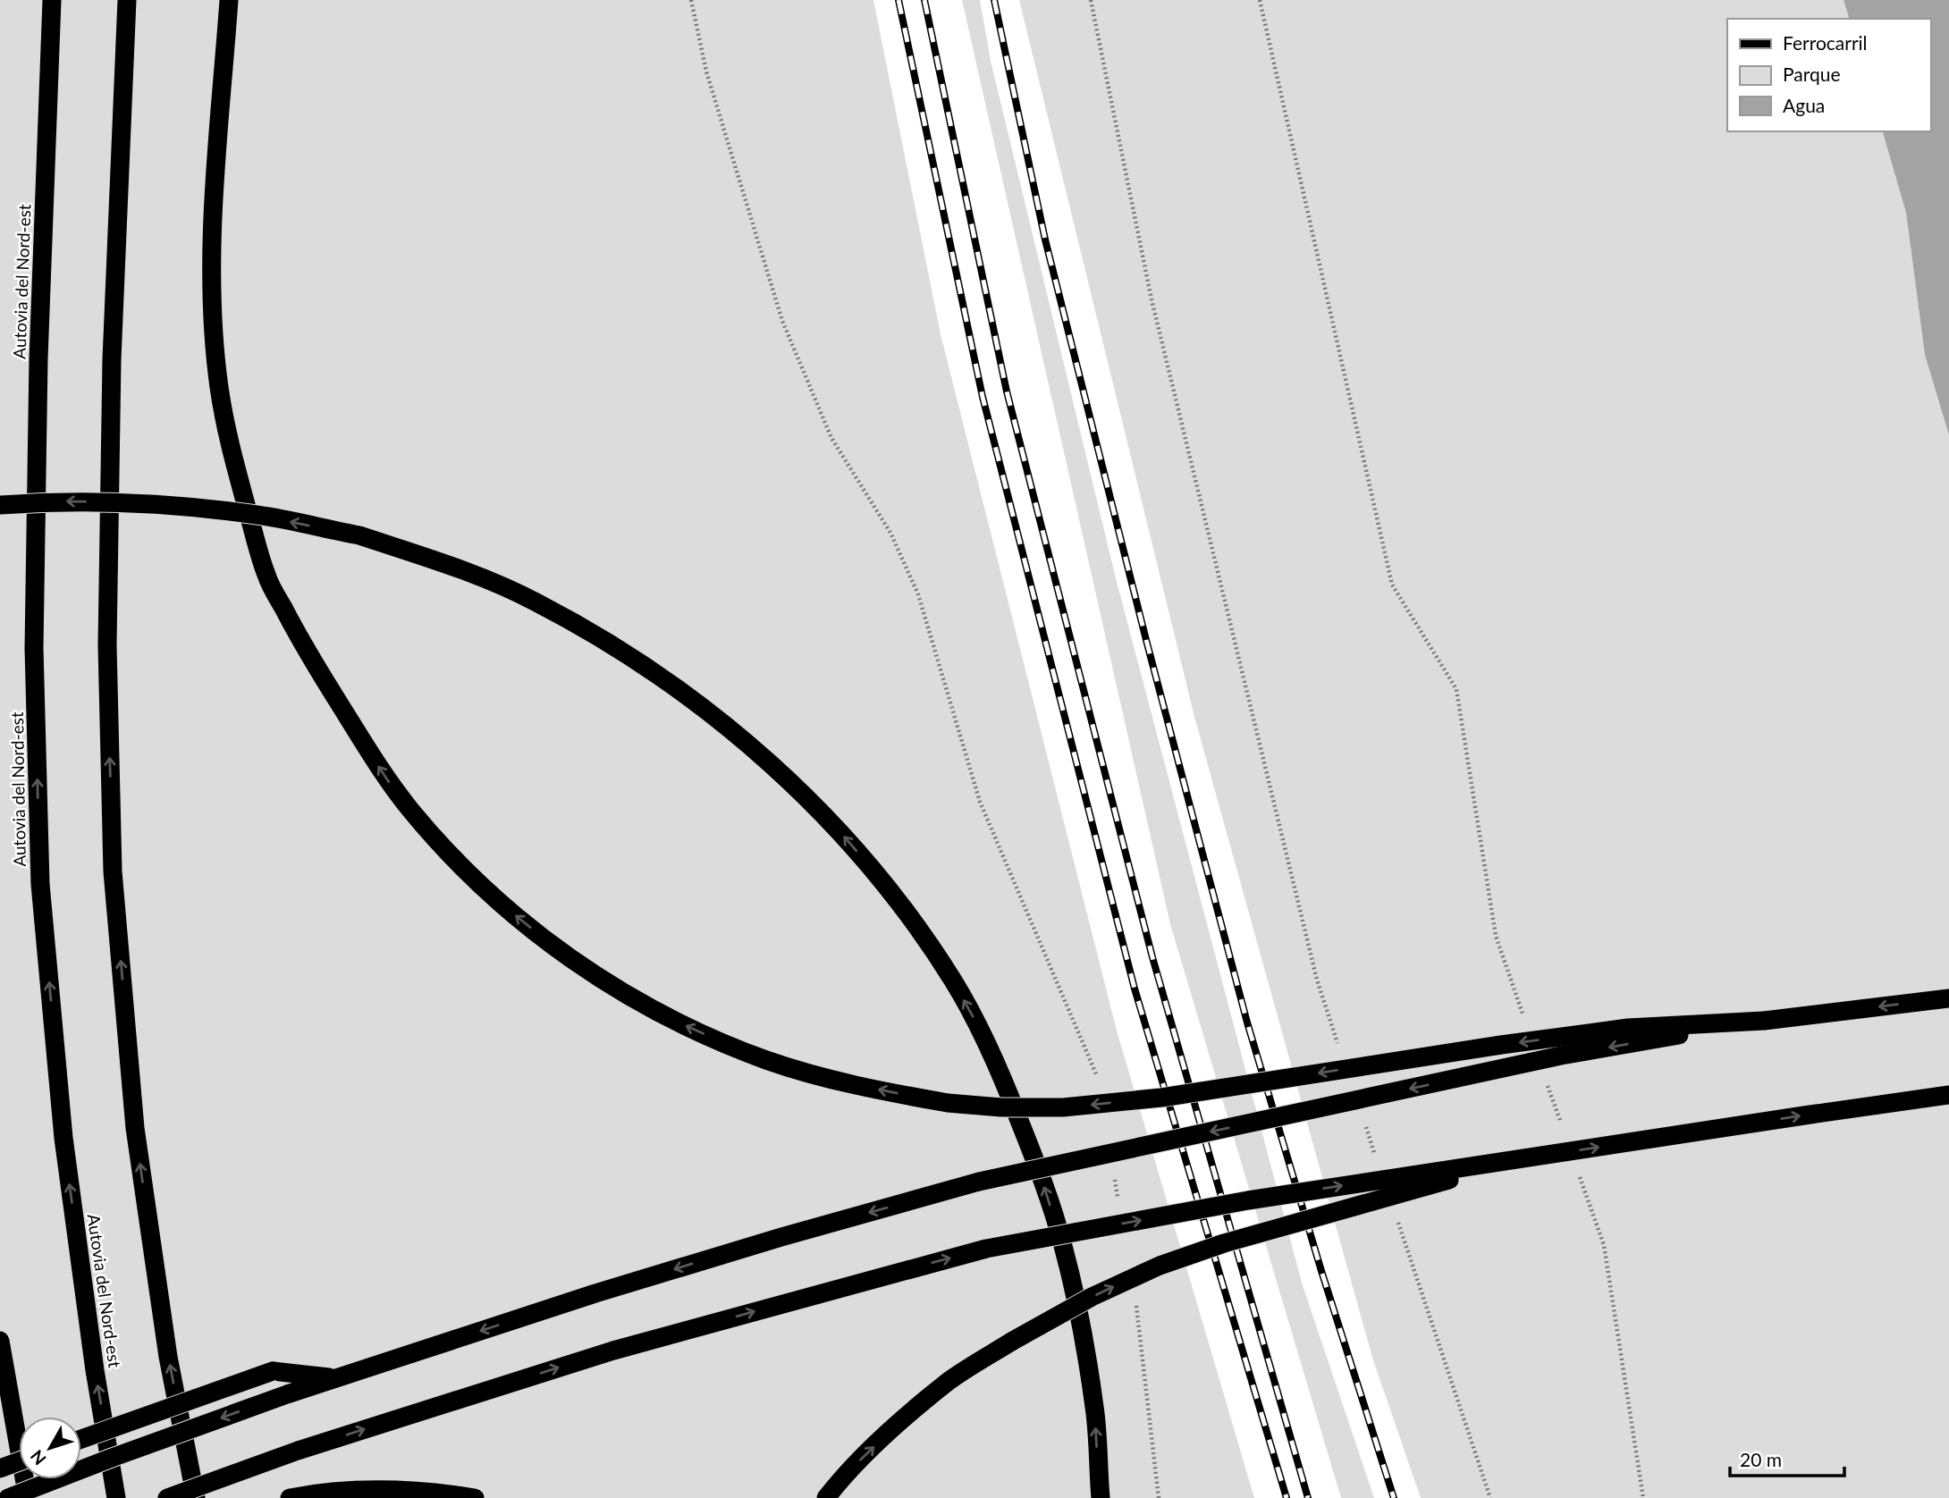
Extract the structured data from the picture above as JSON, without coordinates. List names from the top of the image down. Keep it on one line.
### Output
{"streets":{"highway":["Autovia del Nord-est"]},"legend":["Ferrocarril","Parque","Agua"],"scale_bar":"20 m","north":"bottom left"}
